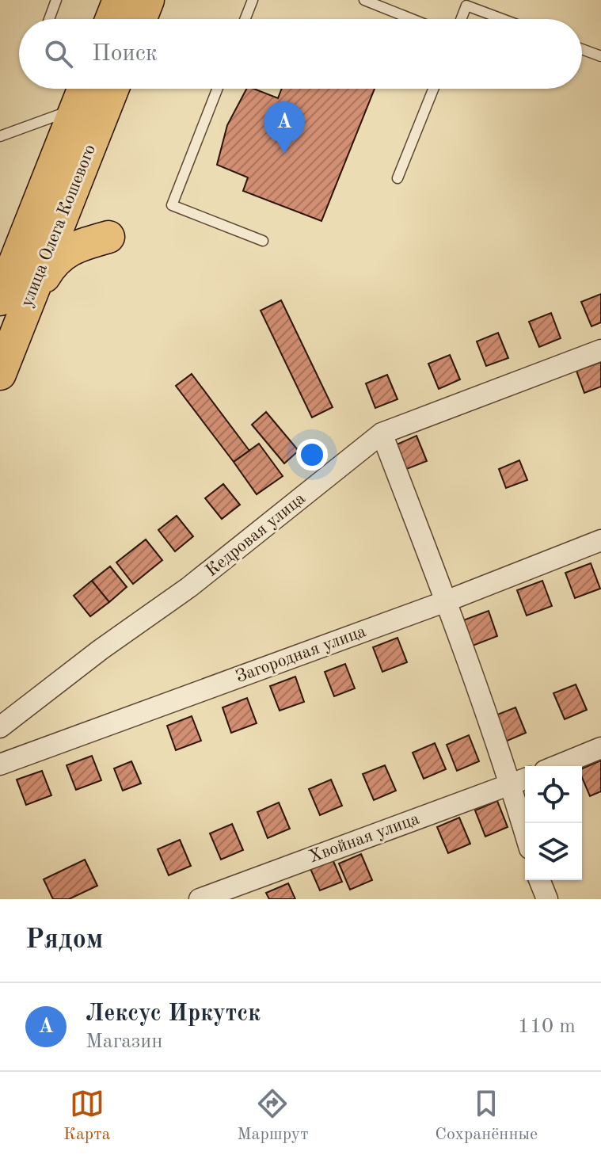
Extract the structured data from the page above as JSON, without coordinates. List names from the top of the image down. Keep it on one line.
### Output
{"streets":{"main road":["улица Олега Кошевого"],"street":["Кедровая улица","Загородная улица","Хвойная улица"]},"page":{"search":"Поиск","pins":"A","heading":"Рядом","list":[{"mark":"A","name":"Лексус Иркутск","note":"Магазин","value":"110 m"}],"nav":["Карта","Маршрут","Сохранённые"]}}
